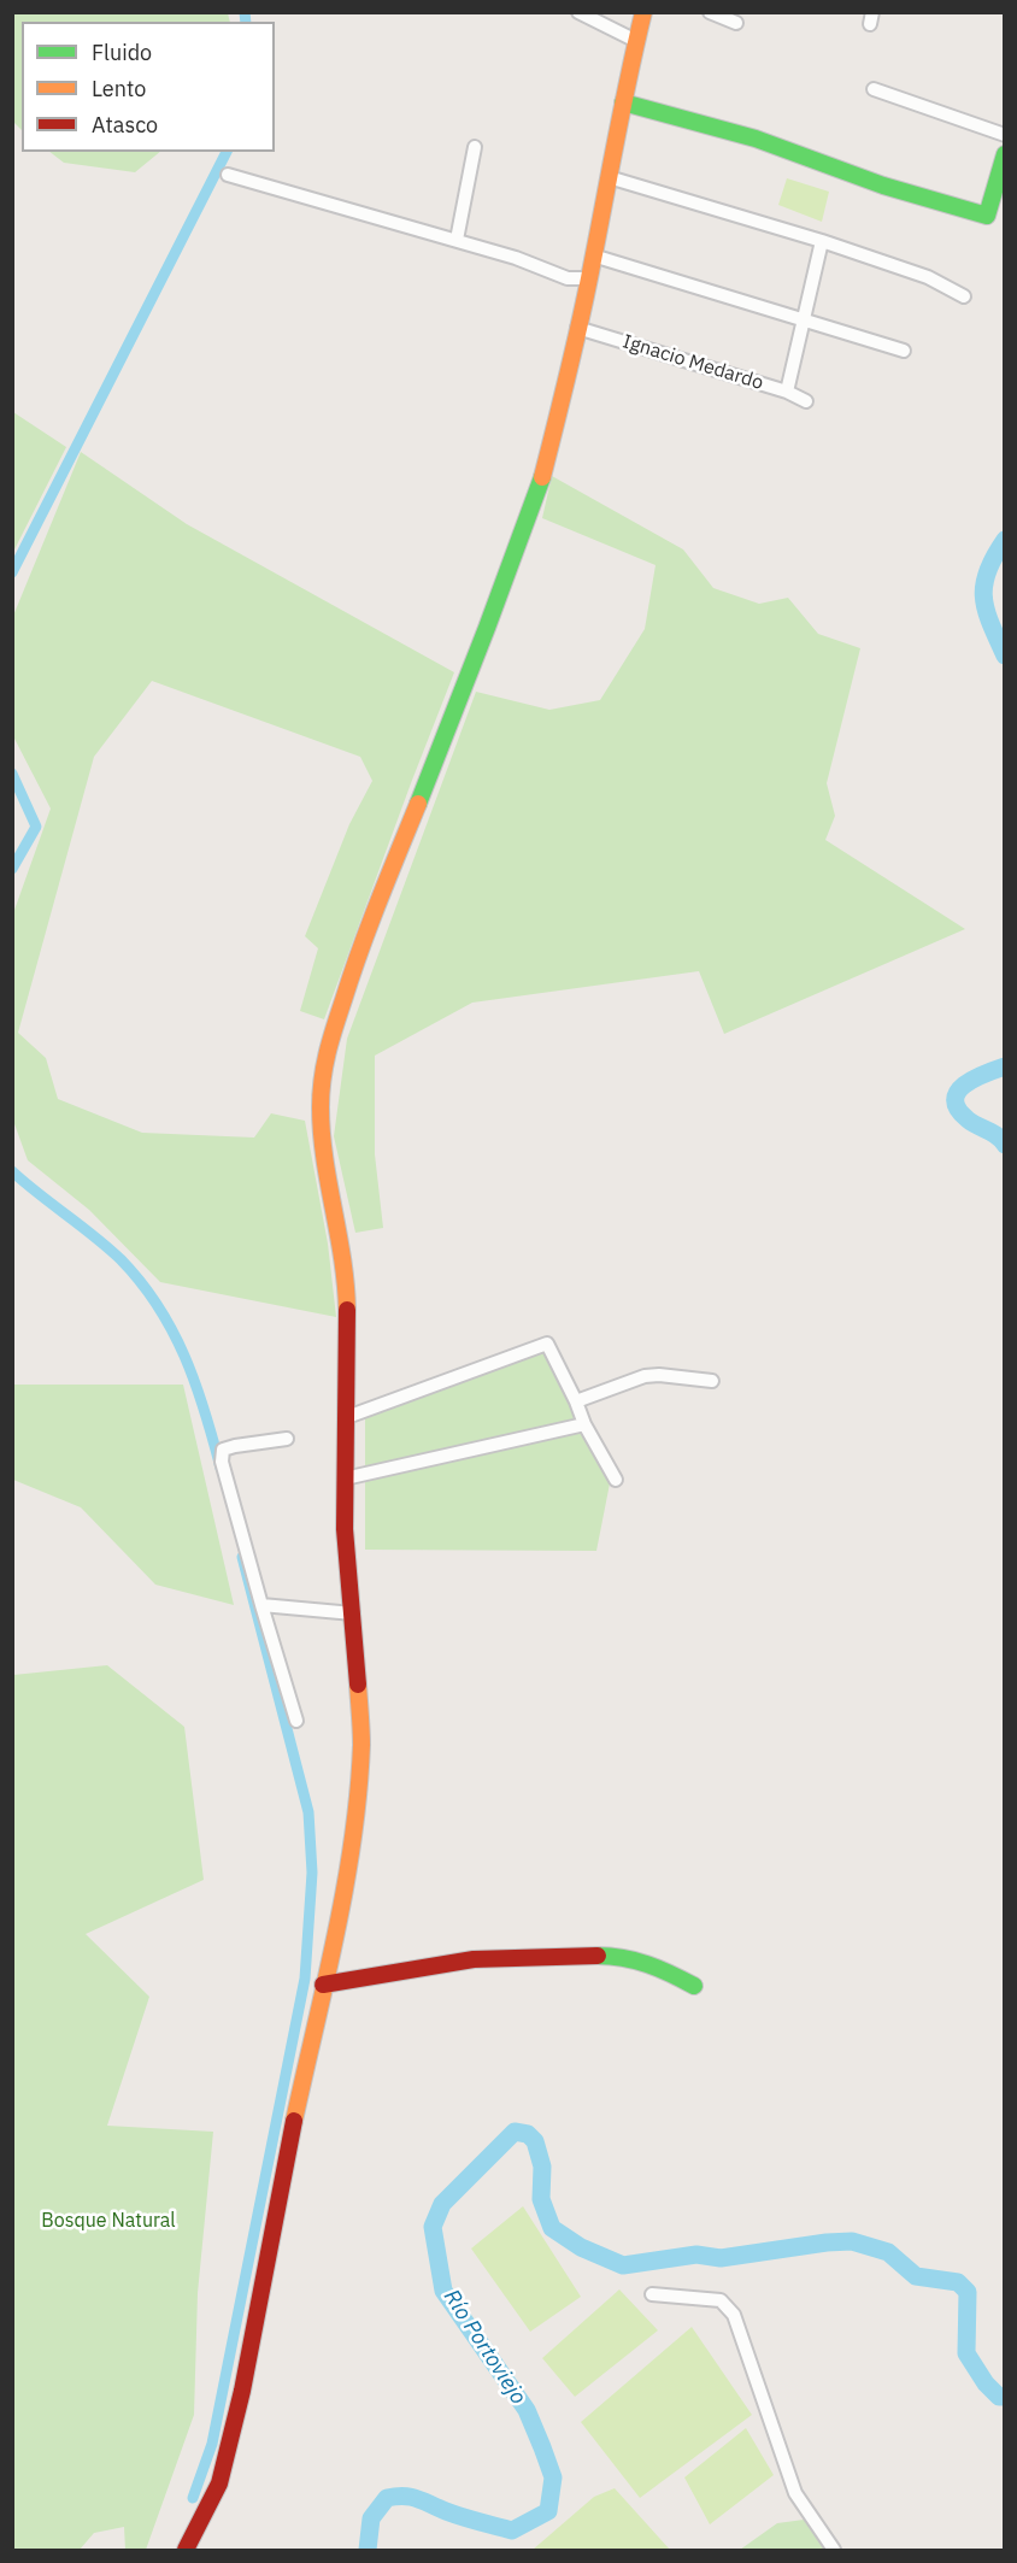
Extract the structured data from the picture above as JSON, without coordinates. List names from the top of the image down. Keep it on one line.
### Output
{"streets":{"street":["Ignacio Medardo"]},"water":["Río Portoviejo"],"parks":["Bosque Natural"],"legend":["Fluido","Lento","Atasco"]}
